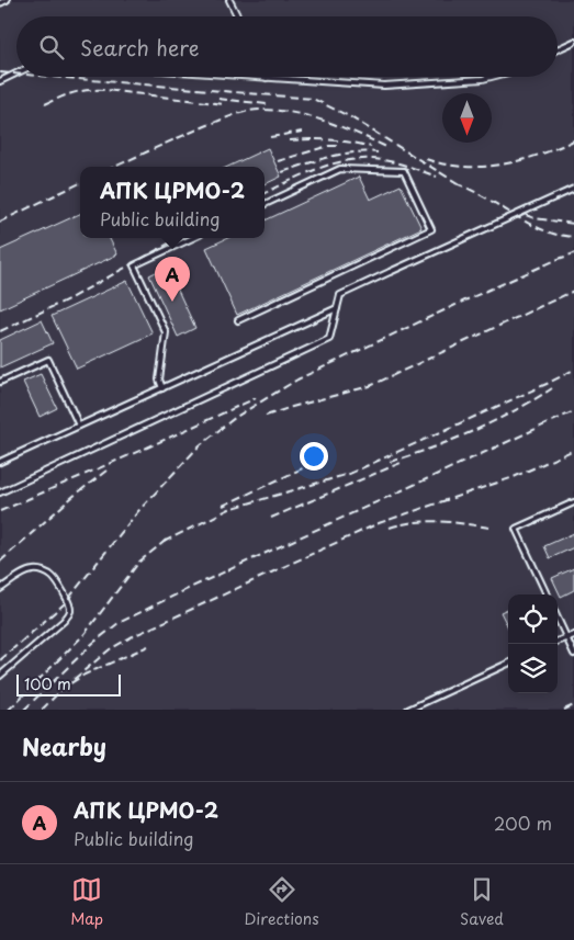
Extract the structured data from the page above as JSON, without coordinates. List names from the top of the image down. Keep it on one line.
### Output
{"scale_bar":"100 m","north":"bottom","page":{"search":"Search here","popup":["АПК ЦРМО-2","Public building"],"pins":"A","scale":"100 m","heading":"Nearby","list":[{"mark":"A","name":"АПК ЦРМО-2","note":"Public building","value":"200 m"}],"nav":["Map","Directions","Saved"]}}
